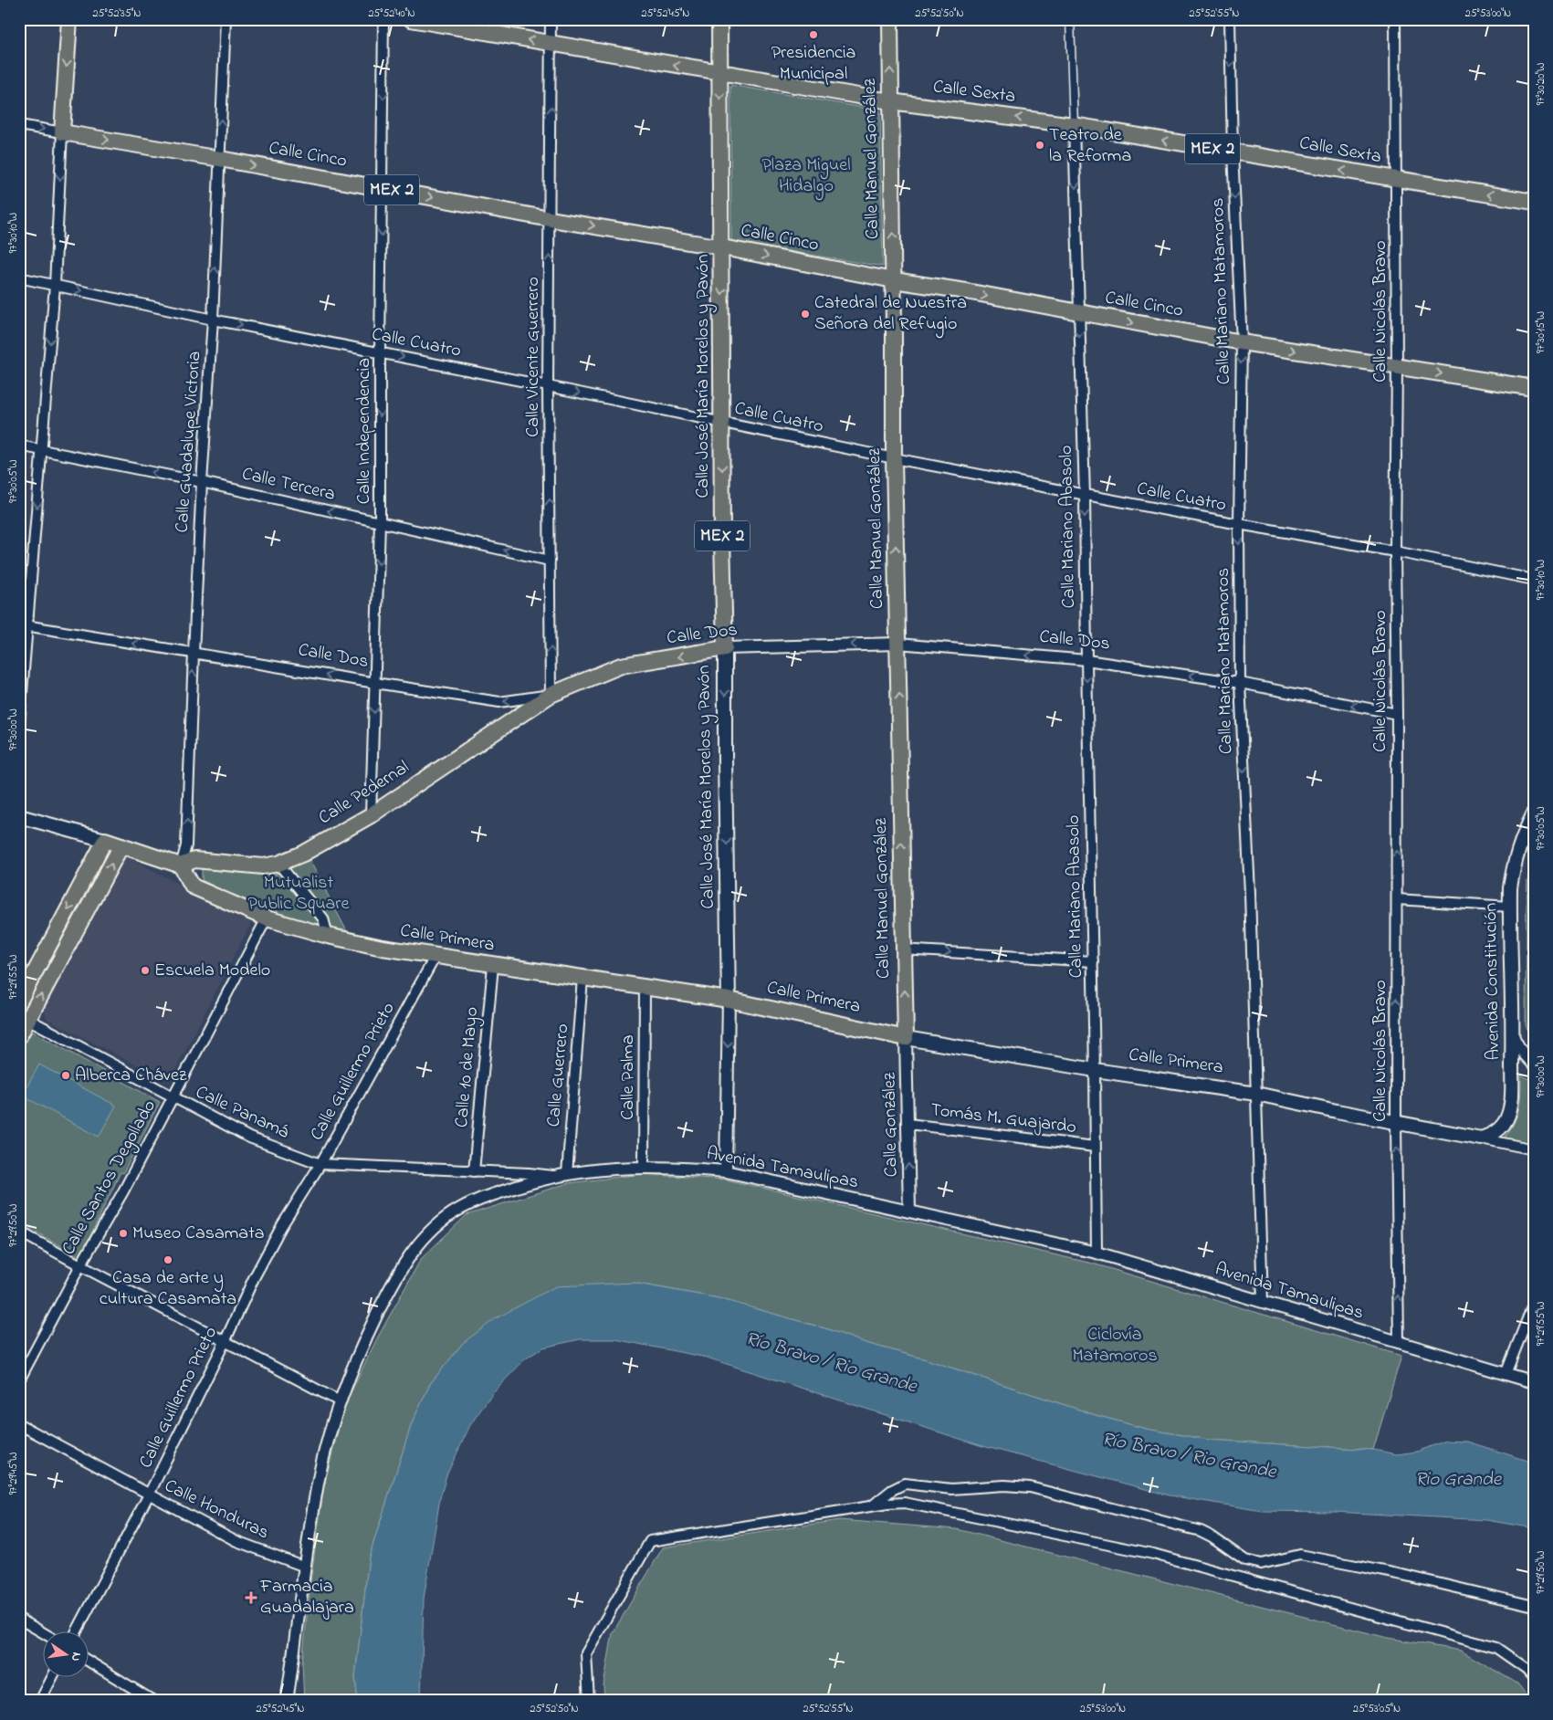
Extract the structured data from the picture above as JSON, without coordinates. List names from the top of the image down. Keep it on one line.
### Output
{"streets":{"main road":["Calle Sexta","MEX 2","Calle Cinco","Calle Manuel González","Calle José María Morelos y Pavón","Calle Dos","Calle Pedernal","Calle Primera","Avenida Constitución"],"street":["Calle Mariano Matamoros","Calle Nicolás Bravo","Calle Cuatro","Calle Vicente Guerrero","Calle Independencia","Calle Guadalupe Victoria","Calle Tercera","Calle Mariano Abasolo","Calle 10 de Mayo","Calle Guillermo Prieto","Calle Guerrero","Calle Palma","Calle Panamá","Tomás M. Guajardo","Calle González","Avenida Tamaulipas","Calle Santos Degollado","Calle Honduras"]},"crossings":[["Calle Sexta","Calle Manuel González"],["Calle Sexta","Calle Mariano Matamoros"],["Calle Sexta","Calle Nicolás Bravo"],["Calle Sexta","Calle Vicente Guerrero"],["Calle Sexta","Calle José María Morelos y Pavón"],["Calle Sexta","Calle Mariano Abasolo"],["Calle Cinco","Calle Manuel González"],["Calle Cinco","Calle Mariano Matamoros"],["Calle Cinco","Calle Nicolás Bravo"],["Calle Cinco","Calle Vicente Guerrero"],["Calle Cinco","Calle José María Morelos y Pavón"],["Calle Cinco","Calle Independencia"],["Calle Cinco","Calle Guadalupe Victoria"],["Calle Cinco","Calle Mariano Abasolo"],["Calle Manuel González","Calle Cuatro"],["Calle Manuel González","Calle Dos"],["Calle Manuel González","Calle Primera"],["Calle Manuel González","Calle González"],["Calle Mariano Matamoros","Calle Cuatro"],["Calle Mariano Matamoros","Calle Dos"],["Calle Mariano Matamoros","Calle Primera"],["Calle Mariano Matamoros","Avenida Tamaulipas"],["Calle Nicolás Bravo","Calle Cuatro"],["Calle Nicolás Bravo","Calle Dos"],["Calle Nicolás Bravo","Calle Primera"],["Calle Nicolás Bravo","Avenida Tamaulipas"],["Calle Cuatro","Calle Vicente Guerrero"],["Calle Cuatro","Calle José María Morelos y Pavón"],["Calle Cuatro","Calle Independencia"],["Calle Cuatro","Calle Guadalupe Victoria"],["Calle Cuatro","Calle Mariano Abasolo"],["Calle Vicente Guerrero","Calle Tercera"],["Calle Vicente Guerrero","Calle Dos"],["Calle Vicente Guerrero","Calle Pedernal"],["Calle José María Morelos y Pavón","Calle Dos"],["Calle José María Morelos y Pavón","Calle Primera"],["Calle José María Morelos y Pavón","Avenida Tamaulipas"],["Calle Independencia","Calle Tercera"],["Calle Independencia","Calle Dos"],["Calle Independencia","Calle Pedernal"],["Calle Guadalupe Victoria","Calle Tercera"],["Calle Guadalupe Victoria","Calle Dos"],["Calle Guadalupe Victoria","Calle Pedernal"],["Calle Guadalupe Victoria","Calle Primera"],["Calle Mariano Abasolo","Calle Dos"],["Calle Mariano Abasolo","Calle Primera"],["Calle Mariano Abasolo","Tomás M. Guajardo"],["Calle Mariano Abasolo","Avenida Tamaulipas"],["Calle Dos","Calle Pedernal"],["Calle Pedernal","Calle Primera"],["Calle Primera","Avenida Constitución"],["Calle Primera","Calle 10 de Mayo"],["Calle Primera","Calle Guillermo Prieto"],["Calle Primera","Calle Guerrero"],["Calle Primera","Calle Palma"],["Calle Primera","Calle González"],["Calle Primera","Calle Santos Degollado"],["Calle 10 de Mayo","Calle Panamá"],["Calle Guillermo Prieto","Calle Panamá"],["Calle Guillermo Prieto","Calle Honduras"],["Calle Guerrero","Avenida Tamaulipas"],["Calle Palma","Avenida Tamaulipas"],["Calle Panamá","Avenida Tamaulipas"],["Calle Panamá","Calle Santos Degollado"],["Tomás M. Guajardo","Calle González"],["Calle González","Avenida Tamaulipas"],["Avenida Tamaulipas","Calle Honduras"]],"one_way":["Calle Sexta","Calle Cinco","Calle Manuel González","Calle Mariano Matamoros","Calle Nicolás Bravo","Calle Cuatro","Calle Vicente Guerrero","Calle José María Morelos y Pavón","Calle Independencia","Calle Guadalupe Victoria","Calle Tercera","Calle Mariano Abasolo","Calle Dos","Calle González"],"water":["Río Bravo / Rio Grande","Rio Grande"],"parks":["Plaza Miguel Hidalgo","Mutualist Public Square","Ciclovía Matamoros"],"places":{"other":["Presidencia Municipal","Teatro de la Reforma","Catedral de Nuestra Señora del Refugio","Escuela Modelo","Alberca Chávez","Museo Casamata","Casa de arte y cultura Casamata"],"health":["Farmacia Guadalajara"]},"north":"right","coordinates":["25°52'35\"N","25°52'40\"N","25°52'45\"N","25°52'50\"N","25°52'55\"N","25°53'00\"N","97°30'20\"W","97°30'10\"W","97°30'15\"W","97°30'05\"W","97°30'00\"W","97°29'55\"W","97°29'50\"W","97°29'45\"W","25°53'05\"N"]}
